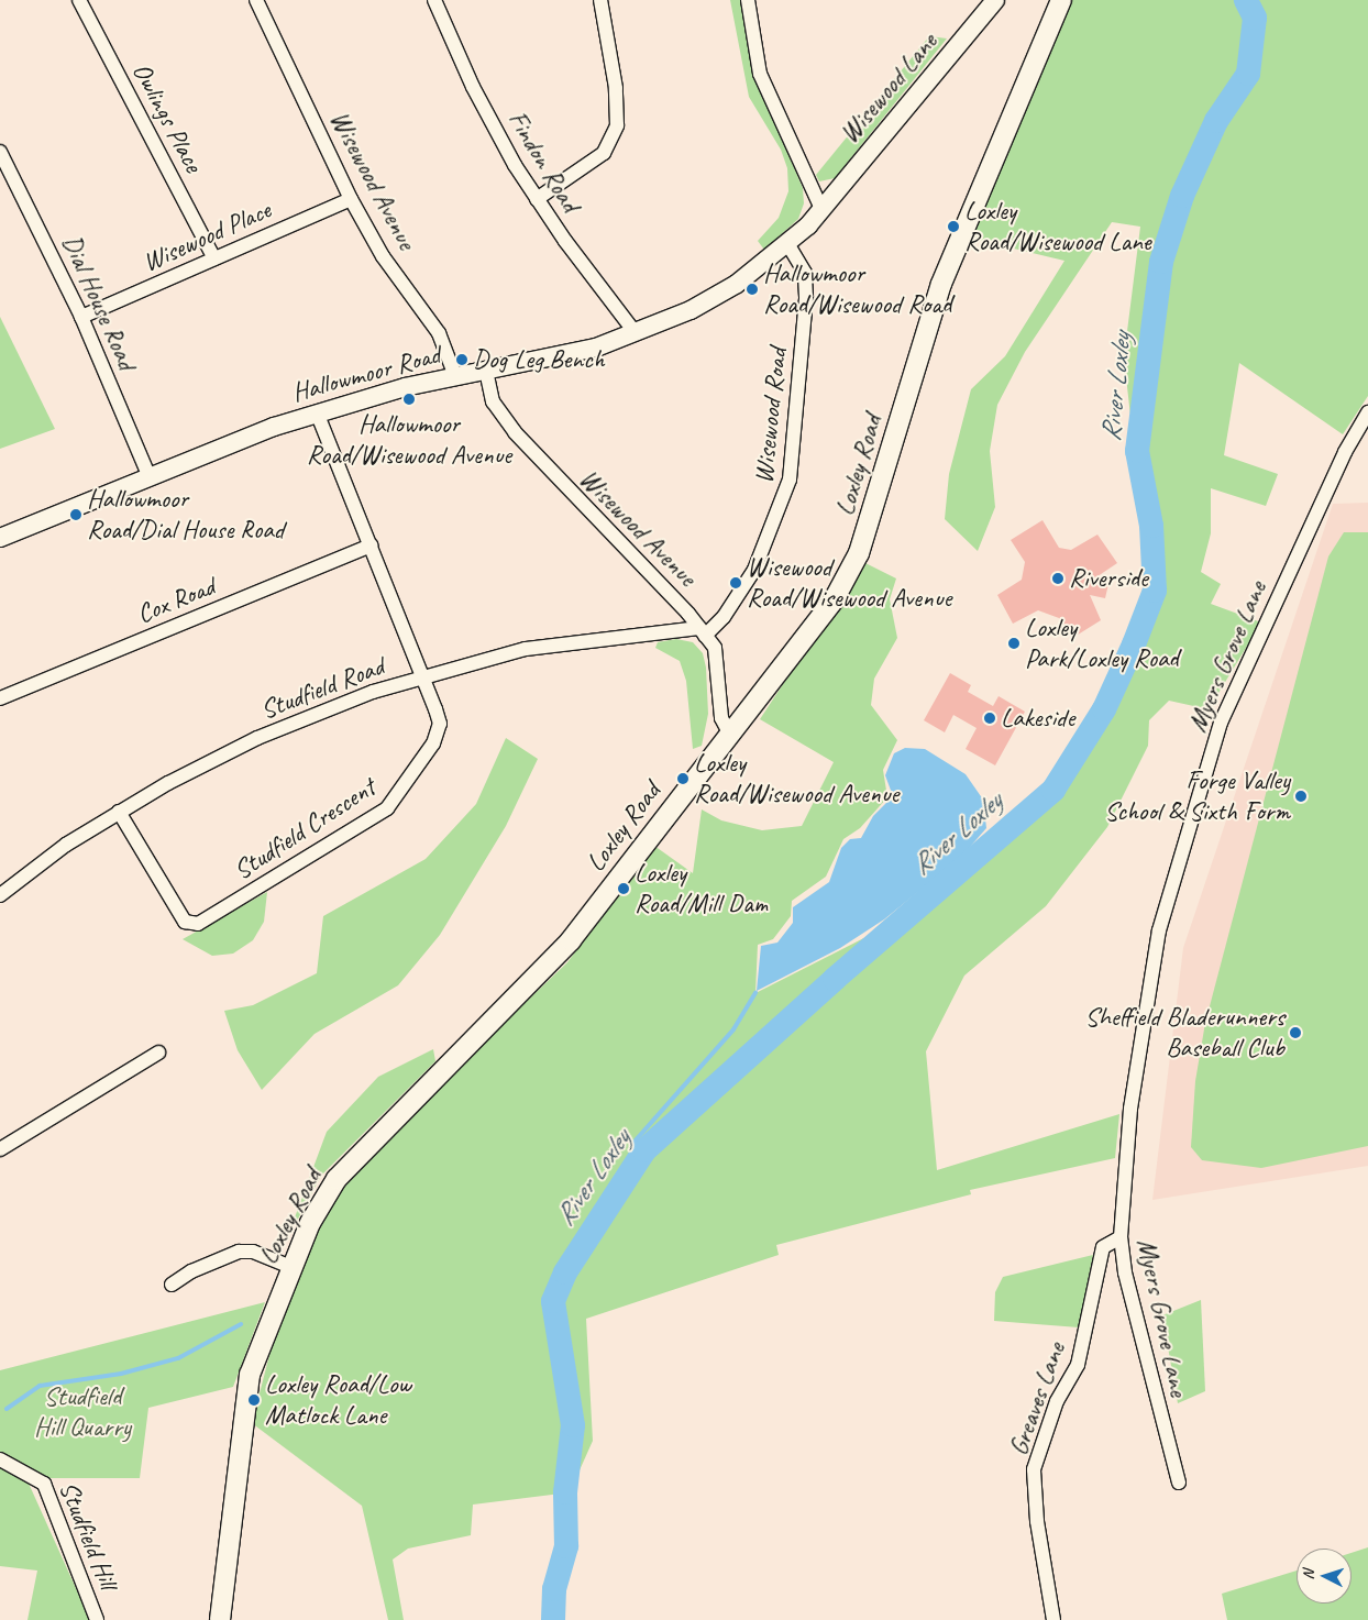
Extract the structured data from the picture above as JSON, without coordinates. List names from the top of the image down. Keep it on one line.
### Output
{"streets":{"main road":["Loxley Road"],"street":["Wisewood Lane","Owlings Place","Findon Road","Wisewood Avenue","Wisewood Place","Dial House Road","Hallowmoor Road","Wisewood Road","Cox Road","Myers Grove Lane","Studfield Road","Studfield Crescent","Greaves Lane","Studfield Hill"]},"crossings":[["Wisewood Lane","Hallowmoor Road"],["Owlings Place","Wisewood Place"],["Findon Road","Hallowmoor Road"],["Wisewood Avenue","Wisewood Place"],["Wisewood Avenue","Hallowmoor Road"],["Wisewood Avenue","Wisewood Road"],["Wisewood Avenue","Studfield Road"],["Wisewood Place","Dial House Road"],["Dial House Road","Hallowmoor Road"],["Hallowmoor Road","Wisewood Road"],["Hallowmoor Road","Studfield Crescent"],["Wisewood Road","Studfield Road"],["Cox Road","Studfield Crescent"],["Myers Grove Lane","Greaves Lane"],["Studfield Road","Studfield Crescent"]],"water":["River Loxley"],"parks":["Studfield Hill Quarry"],"places":["Loxley Road/Wisewood Lane","Hallowmoor Road/Wisewood Road","Dog Leg Bench","Hallowmoor Road/Wisewood Avenue","Hallowmoor Road/Dial House Road","Riverside","Wisewood Road/Wisewood Avenue","Loxley Park/Loxley Road","Lakeside","Loxley Road/Wisewood Avenue","Forge Valley School & Sixth Form","Loxley Road/Mill Dam","Sheffield Bladerunners Baseball Club","Loxley Road/Low Matlock Lane"],"north":"left"}
